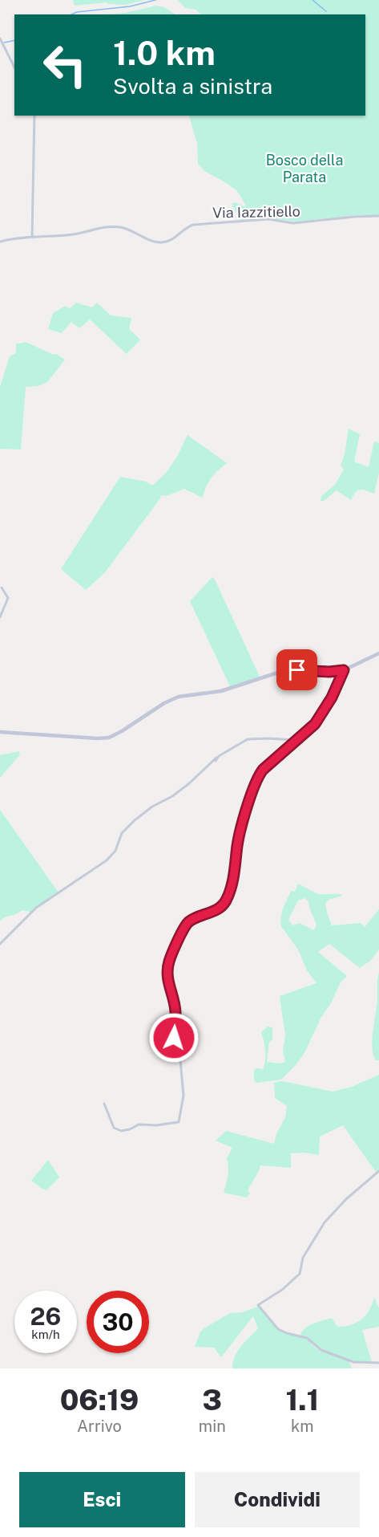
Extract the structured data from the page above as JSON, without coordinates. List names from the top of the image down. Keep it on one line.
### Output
{"streets":{"street":["Via Iazzitiello"]},"parks":["Bosco della Parata"],"page":{"turn":["1.0 km","Svolta a sinistra"],"speed":"26 km/h","limit":"30","eta":["06:19","Arrivo","3","min","1.1","km"],"buttons":["Esci","Condividi"]}}
